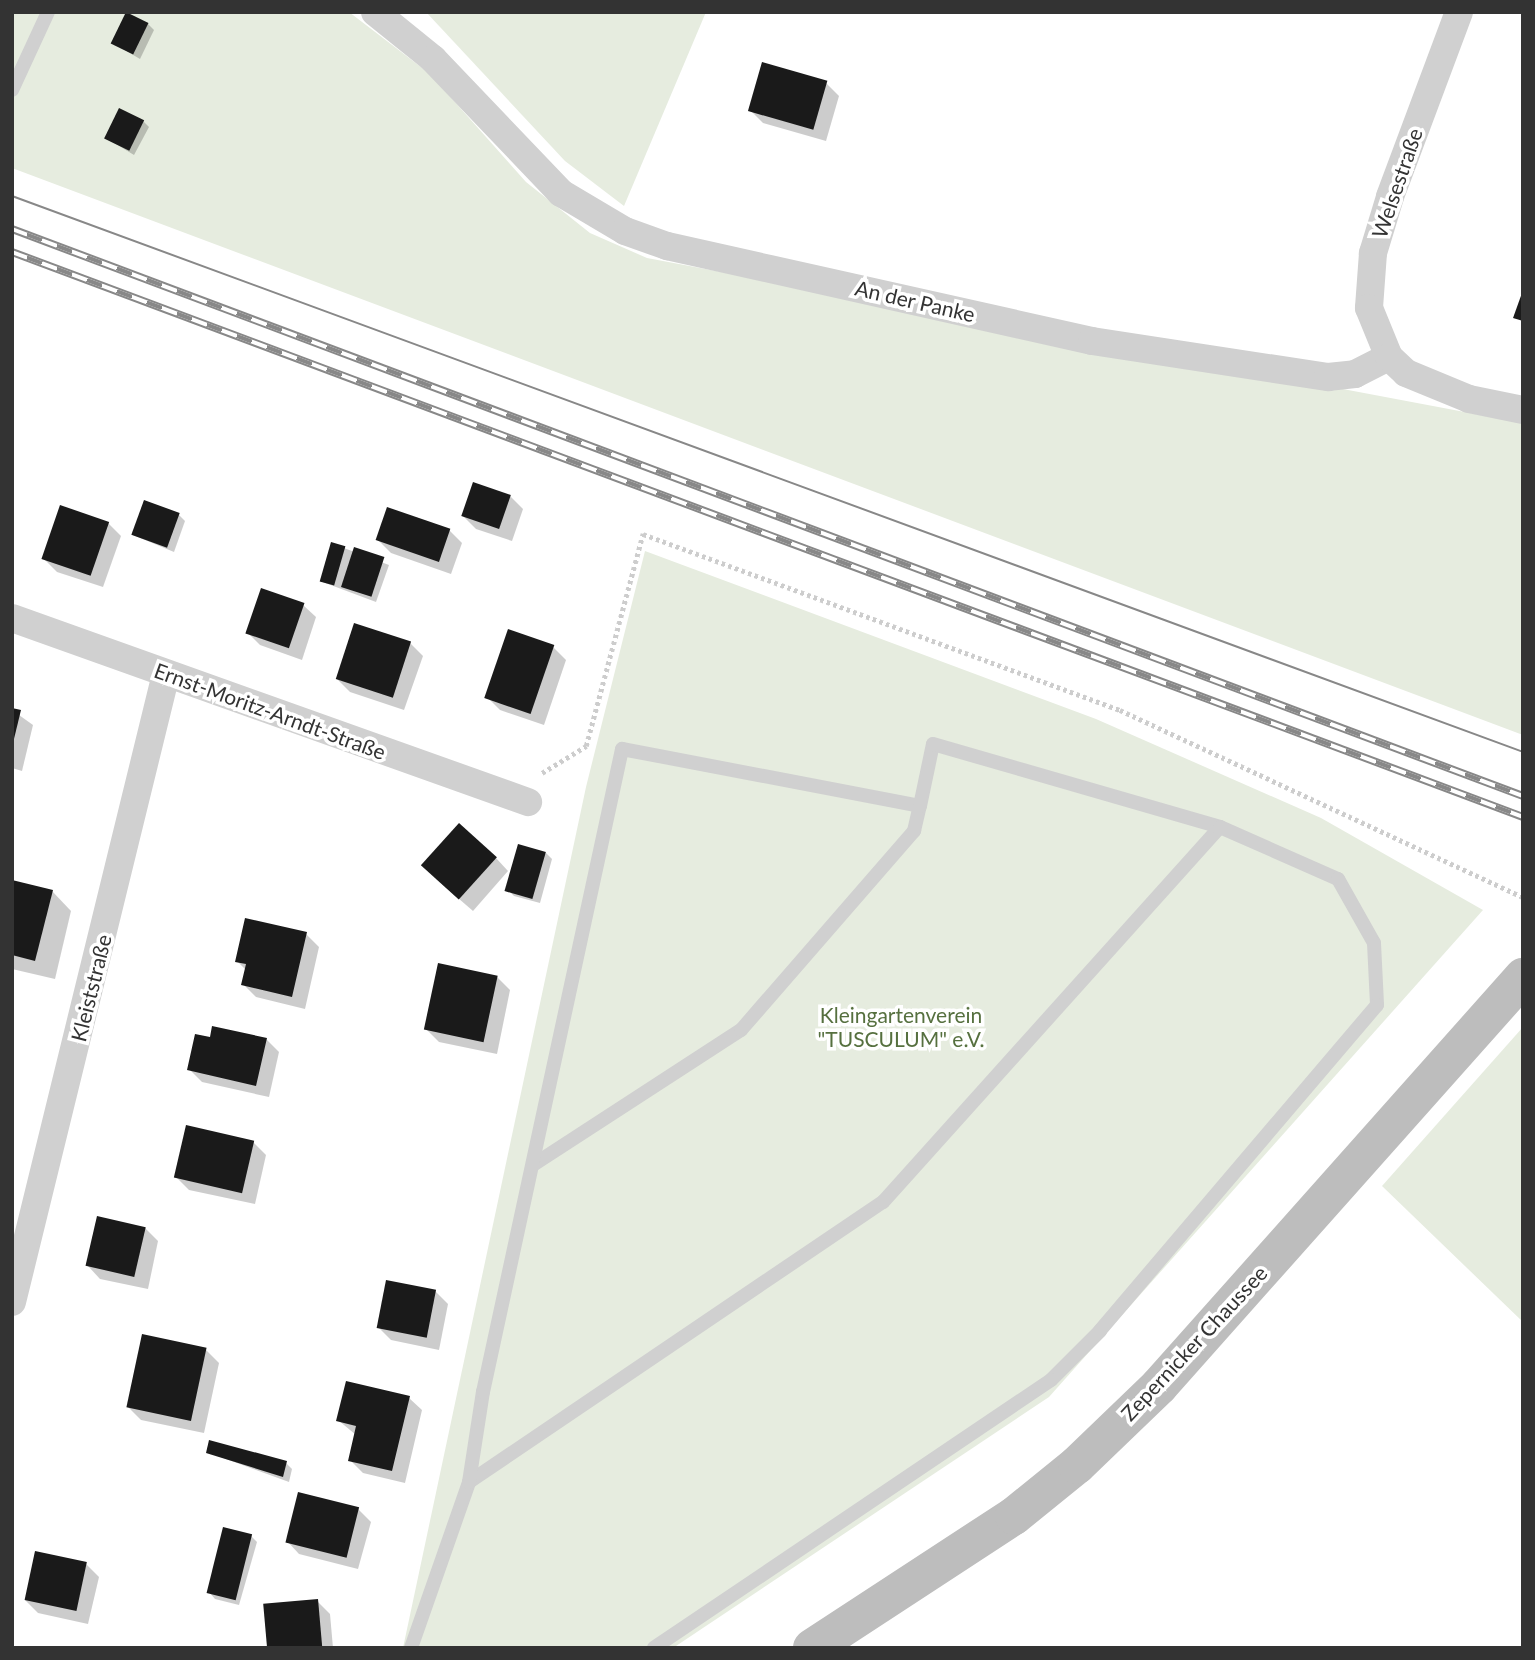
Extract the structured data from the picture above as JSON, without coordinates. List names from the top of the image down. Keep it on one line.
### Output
{"streets":{"main road":["Zepernicker Chaussee"],"street":["Welsestraße","An der Panke","Ernst-Moritz-Arndt-Straße","Kleiststraße"]},"crossings":[["Welsestraße","An der Panke"],["Ernst-Moritz-Arndt-Straße","Kleiststraße"]],"parks":["Kleingartenverein \"TUSCULUM\" e.V."]}
